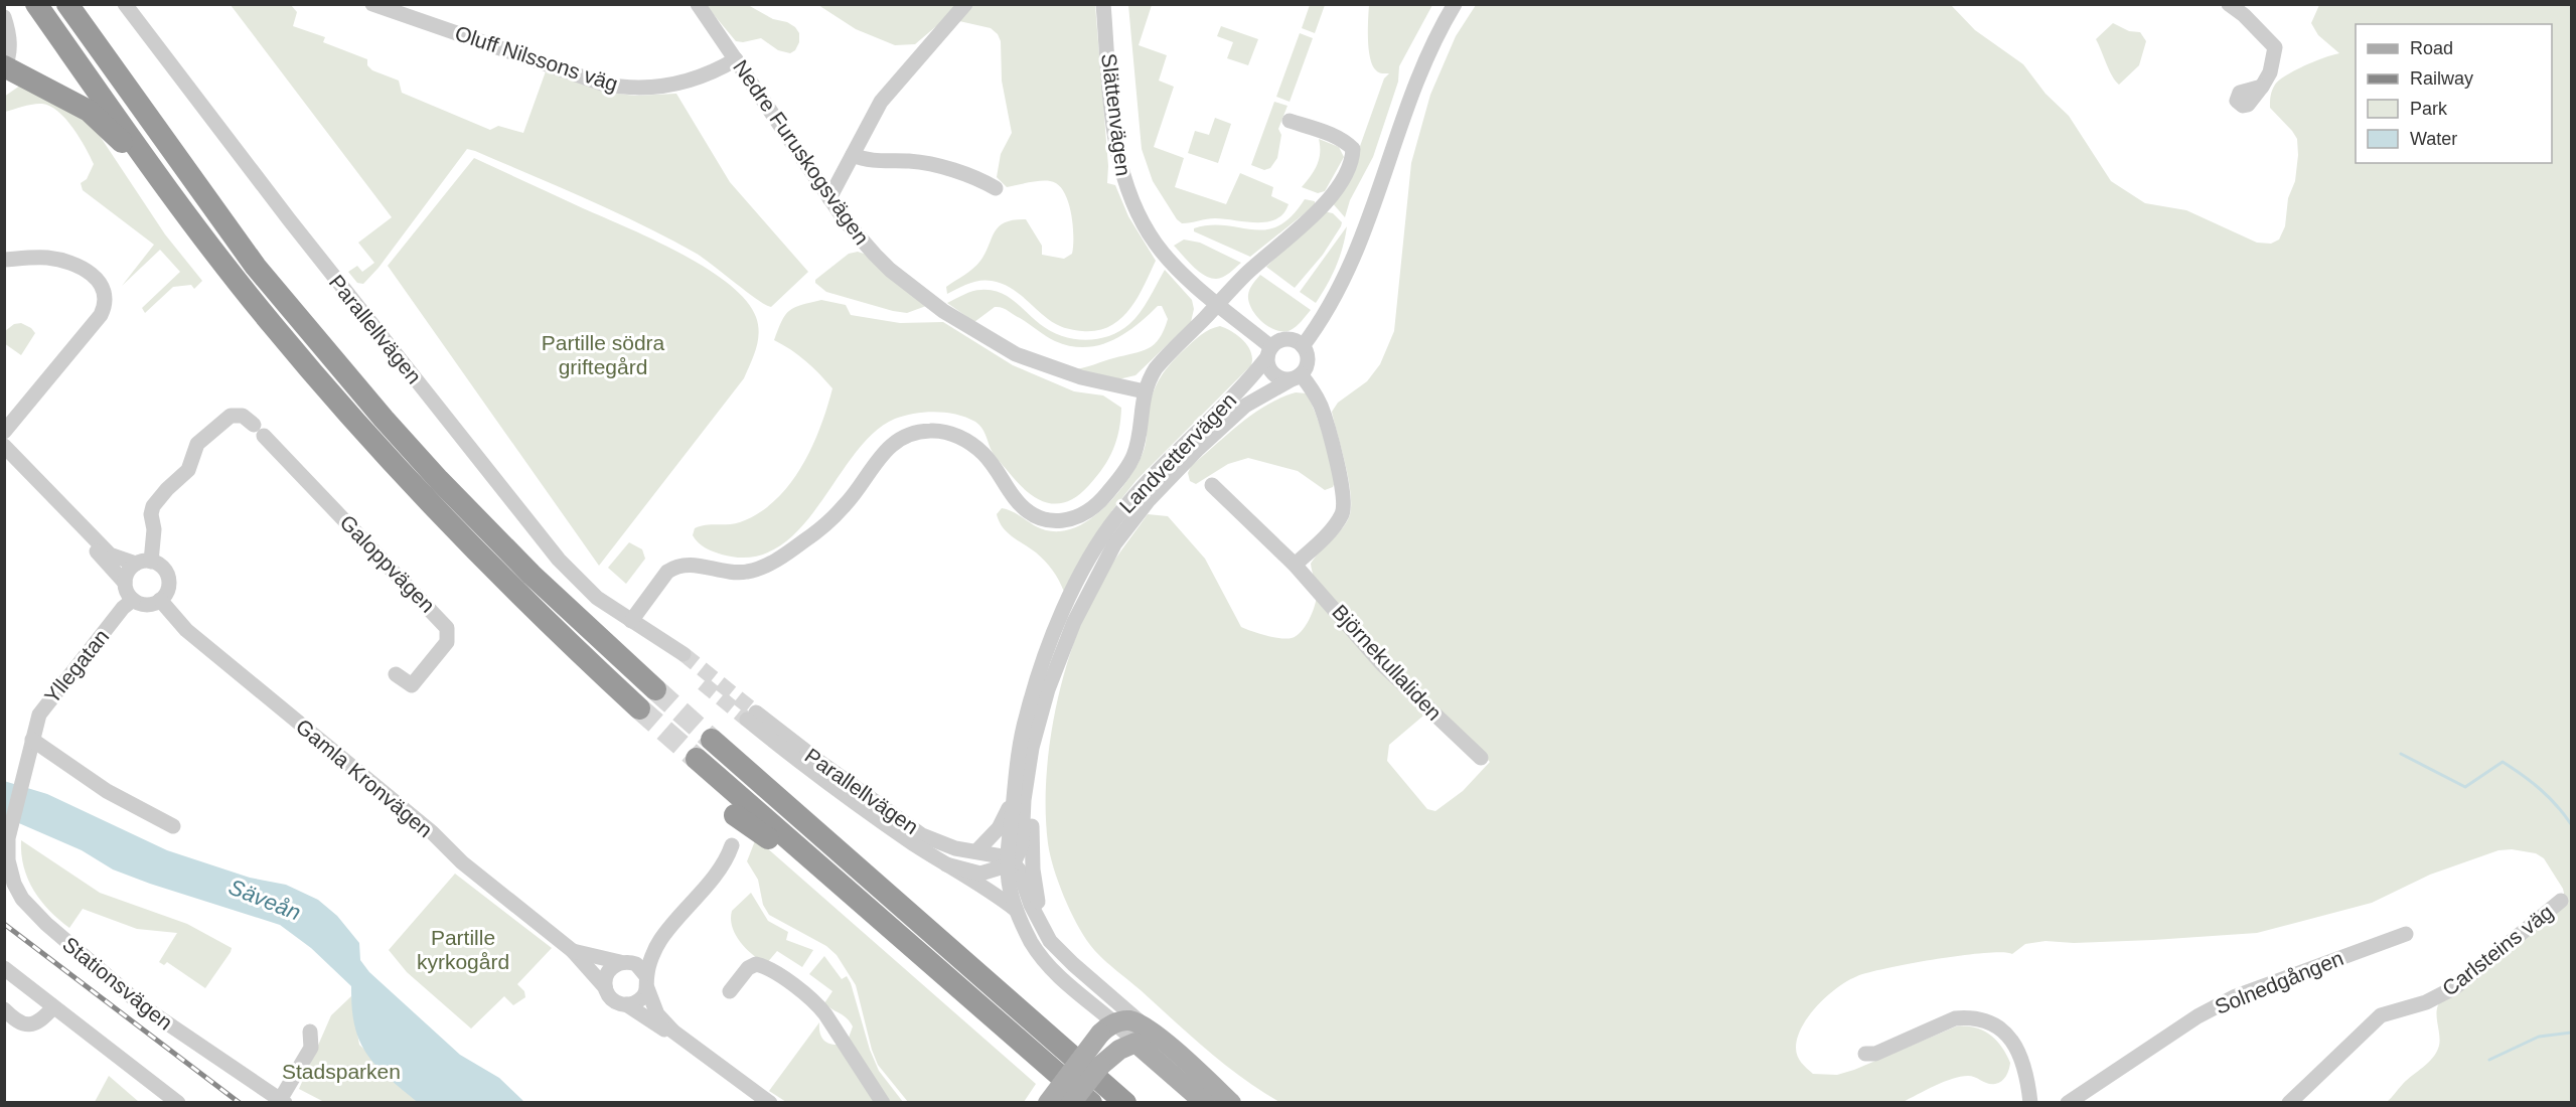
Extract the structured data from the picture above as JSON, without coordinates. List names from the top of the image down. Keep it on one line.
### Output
{"streets":{"street":["Oluff Nilssons väg","Slättenvägen","Nedre Furuskogsvägen","Parallellvägen","Landvettervägen","Galoppvägen","Björnekullaliden","Yllegatan","Gamla Kronvägen","Carlsteins väg","Solnedgången","Stationsvägen"]},"crossings":[["Oluff Nilssons väg","Nedre Furuskogsvägen"],["Slättenvägen","Landvettervägen"],["Parallellvägen","Landvettervägen"],["Galoppvägen","Yllegatan"],["Galoppvägen","Gamla Kronvägen"],["Yllegatan","Gamla Kronvägen"],["Yllegatan","Stationsvägen"]],"water":["Säveån"],"parks":["Partille södra griftegård","Partille kyrkogård","Stadsparken"],"legend":["Road","Railway","Park","Water"]}
